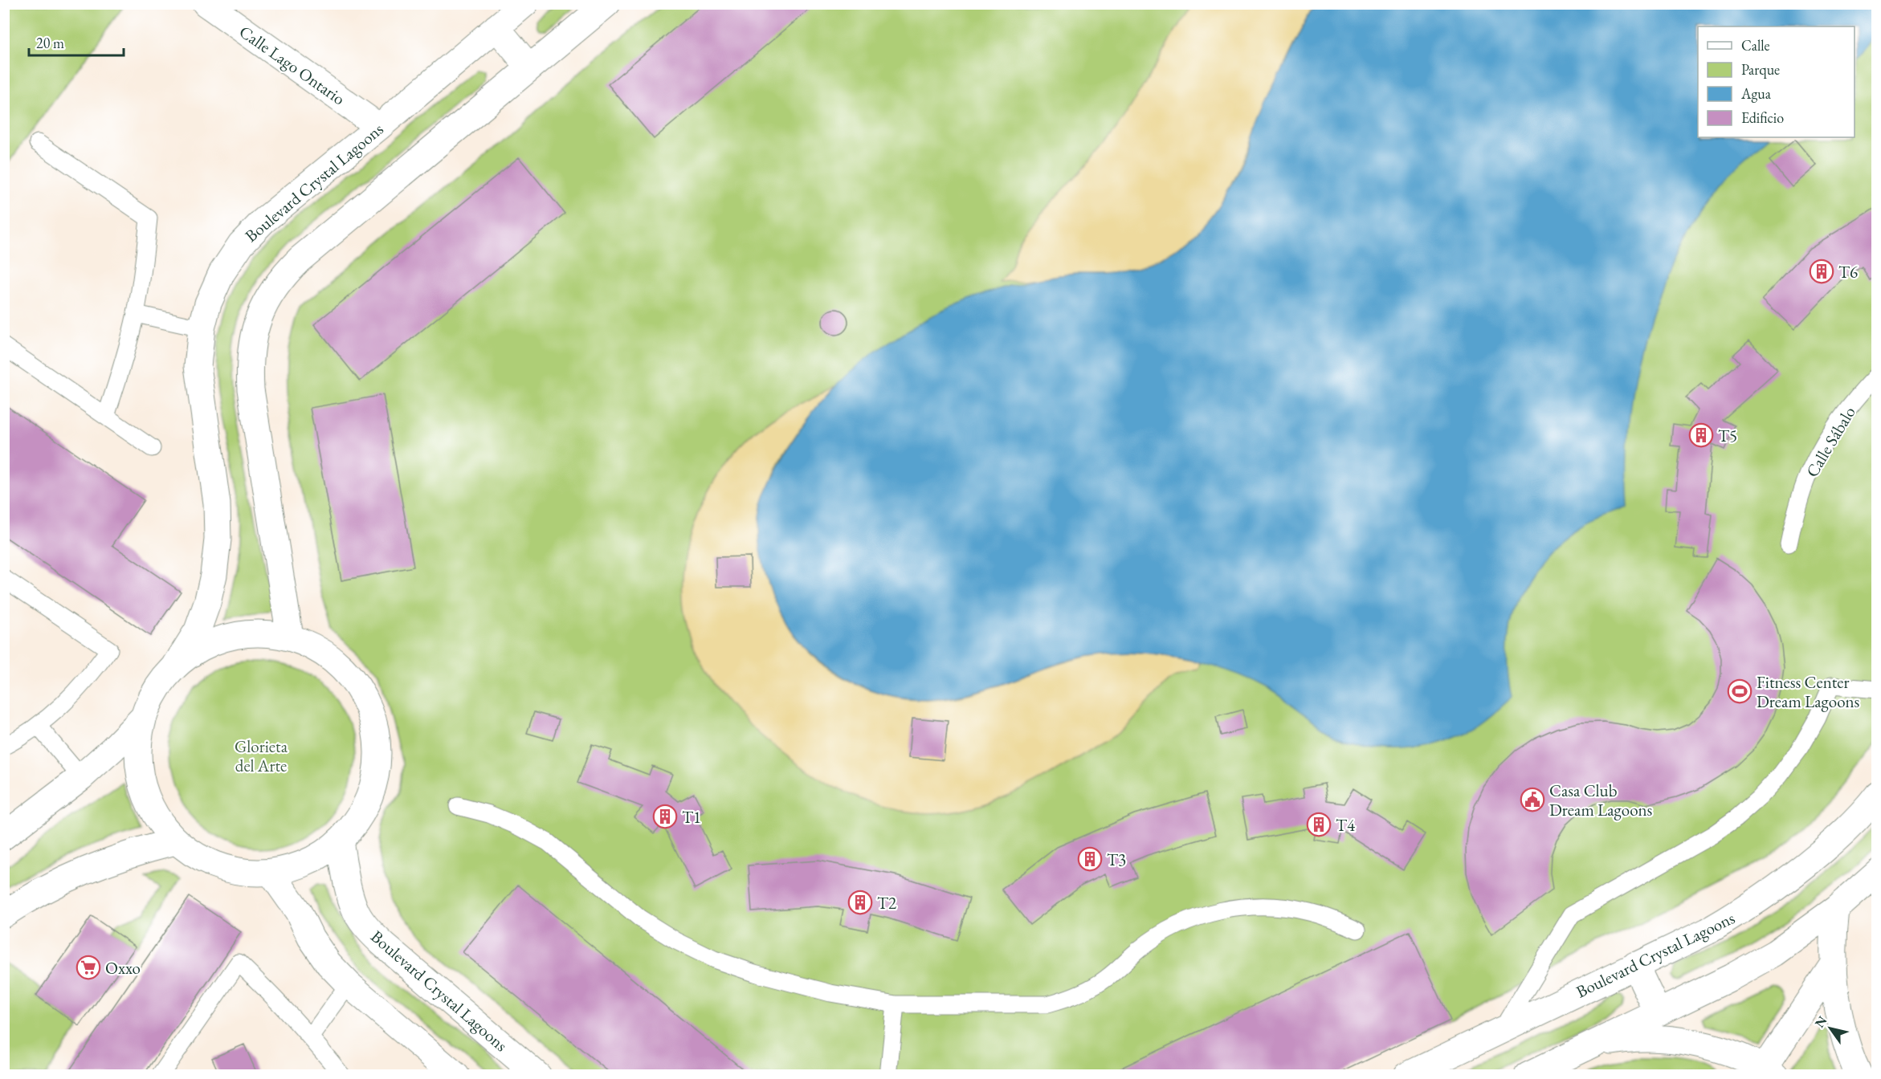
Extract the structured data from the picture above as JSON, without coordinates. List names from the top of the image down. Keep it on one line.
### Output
{"streets":{"street":["Calle Lago Ontario","Boulevard Crystal Lagoons"],"lane":["Calle Sábalo"]},"crossings":[["Calle Lago Ontario","Boulevard Crystal Lagoons"]],"parks":["Glorieta del Arte"],"places":{"building":["T6","T5","T1","T4","T3","T2"],"sports":["Fitness Center Dream Lagoons"],"public building":["Casa Club Dream Lagoons"],"supermarket":["Oxxo"]},"legend":["Calle","Parque","Agua","Edificio"],"scale_bar":"20 m","north":"top left"}
